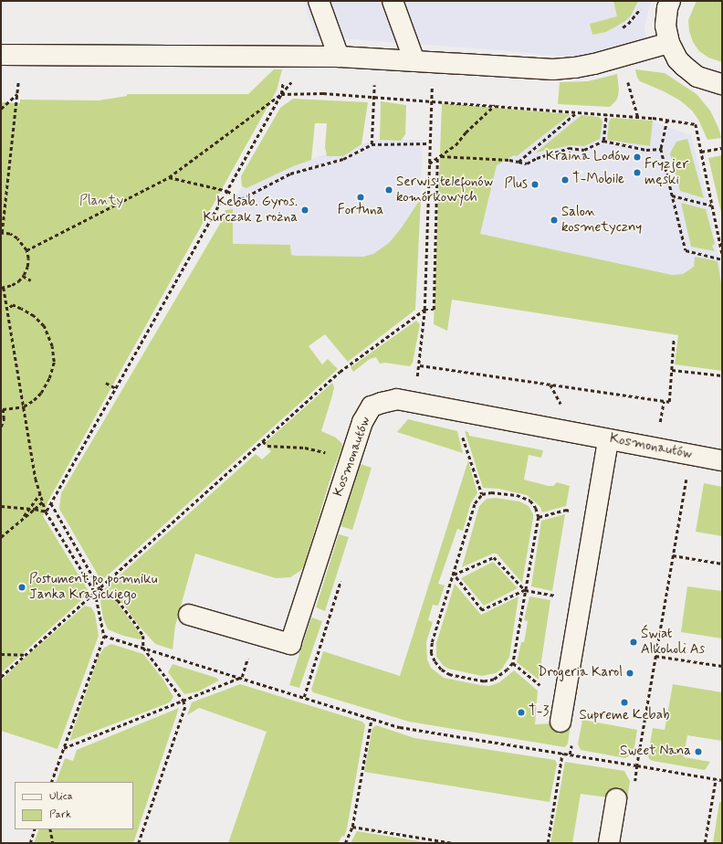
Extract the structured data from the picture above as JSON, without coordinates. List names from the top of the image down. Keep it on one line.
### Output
{"streets":{"street":["Kosmonautów"]},"parks":["Planty"],"places":["Kraina Lodów","Fryzjer męski","T-Mobile","Plus","Serwis telefonów komórkowych","Fortuna","Kebab. Gyros. Kurczak z rożna","Salon kosmetyczny","Postument po pomniku Janka Krasickiego","Świat Alkoholi As","Drogeria Karol","Supreme Kebab","T-3","Sweet Nana"],"legend":["Ulica","Park"]}
